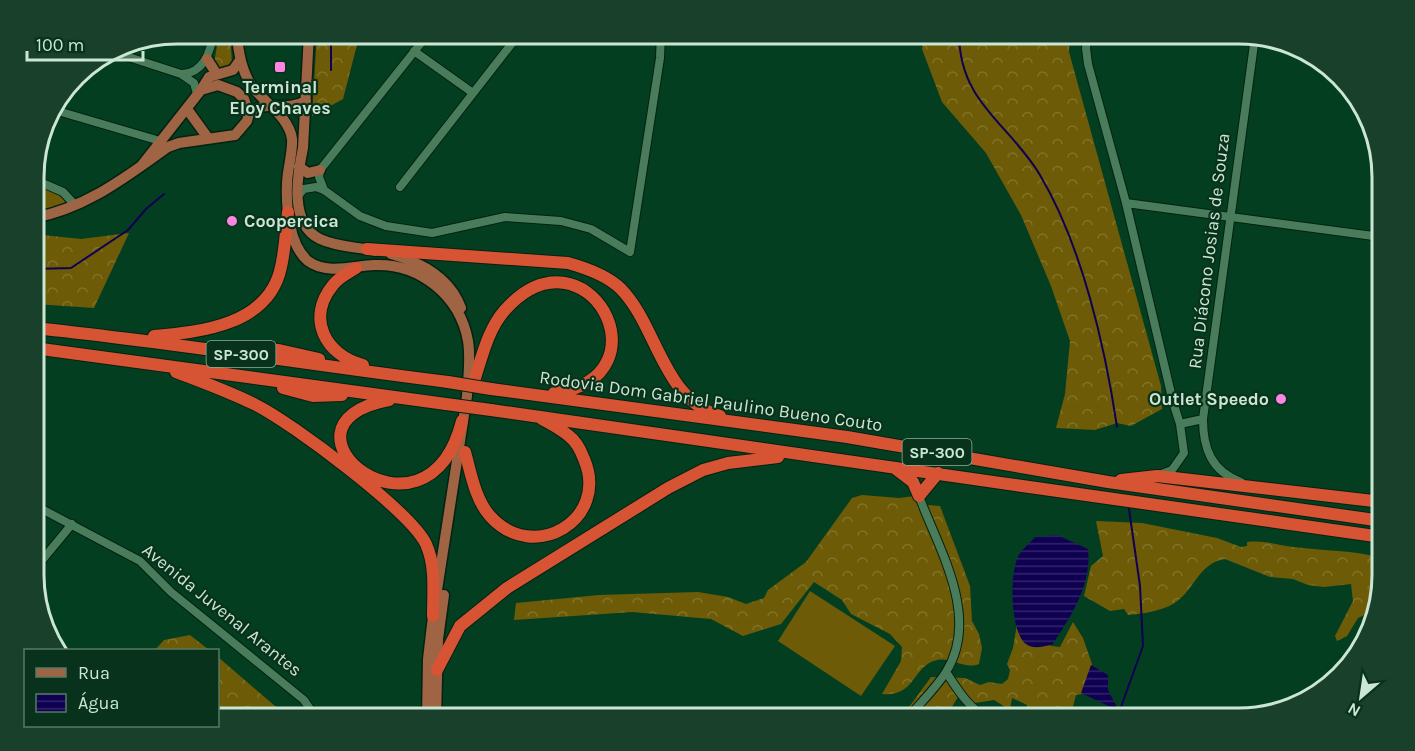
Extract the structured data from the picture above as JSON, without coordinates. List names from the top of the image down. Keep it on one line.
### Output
{"streets":{"highway":["SP-300","Rodovia Dom Gabriel Paulino Bueno Couto"],"street":["Rua Diácono Josias de Souza","Avenida Juvenal Arantes"]},"places":{"transit":["Terminal Eloy Chaves"],"other":["Coopercica","Outlet Speedo"]},"legend":["Rua","Água"],"scale_bar":"100 m","north":"bottom left"}
